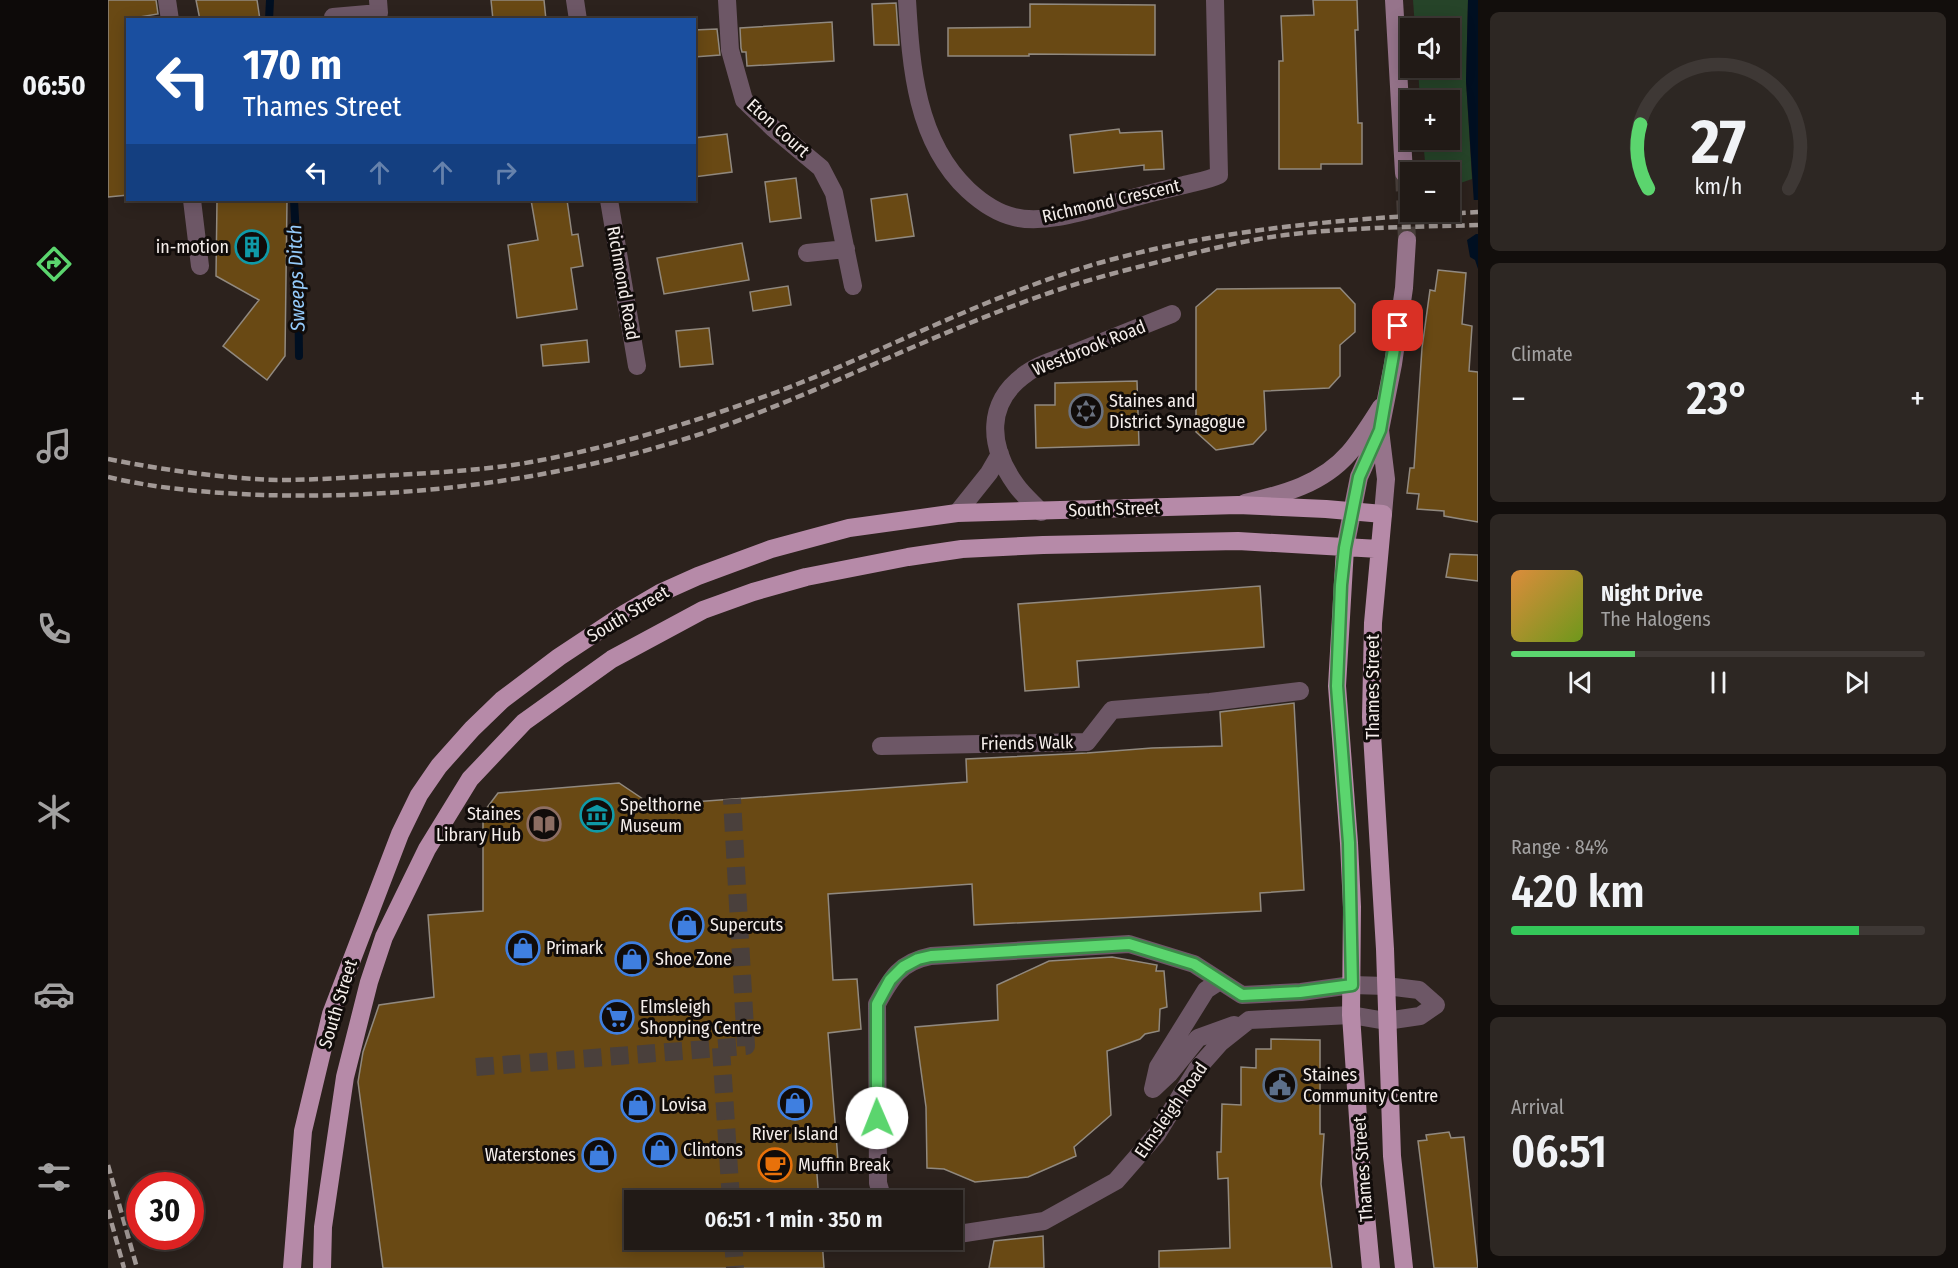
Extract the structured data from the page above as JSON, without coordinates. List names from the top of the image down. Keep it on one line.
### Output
{"streets":{"main road":["South Street","Thames Street"],"street":["Eton Court","Richmond Crescent","Richmond Road","Westbrook Road","Friends Walk","Elmsleigh Road"]},"crossings":[["Westbrook Road","South Street"],["South Street","Thames Street"]],"water":["Sweeps Ditch"],"places":{"building":["in-motion"],"synagogue":["Staines and District Synagogue"],"museum":["Spelthorne Museum"],"library":["Staines Library Hub"],"shop":["Supercuts","Primark","Shoe Zone","River Island","Lovisa","Clintons","Waterstones"],"supermarket":["Elmsleigh Shopping Centre"],"public building":["Staines Community Centre"],"cafe":["Muffin Break"]},"page":{"tabs":"06:50","map_buttons":["+","−"],"turn":["170 m","Thames Street"],"tile":["Climate",["Range · 84%","420 km"],["Arrival","06:51"]],"heat":["−","23°","+"],"song":["Night Drive","The Halogens"],"limit":"30","trip":"06:51 · 1 min · 350 m","gauge":["27","km/h"]}}
